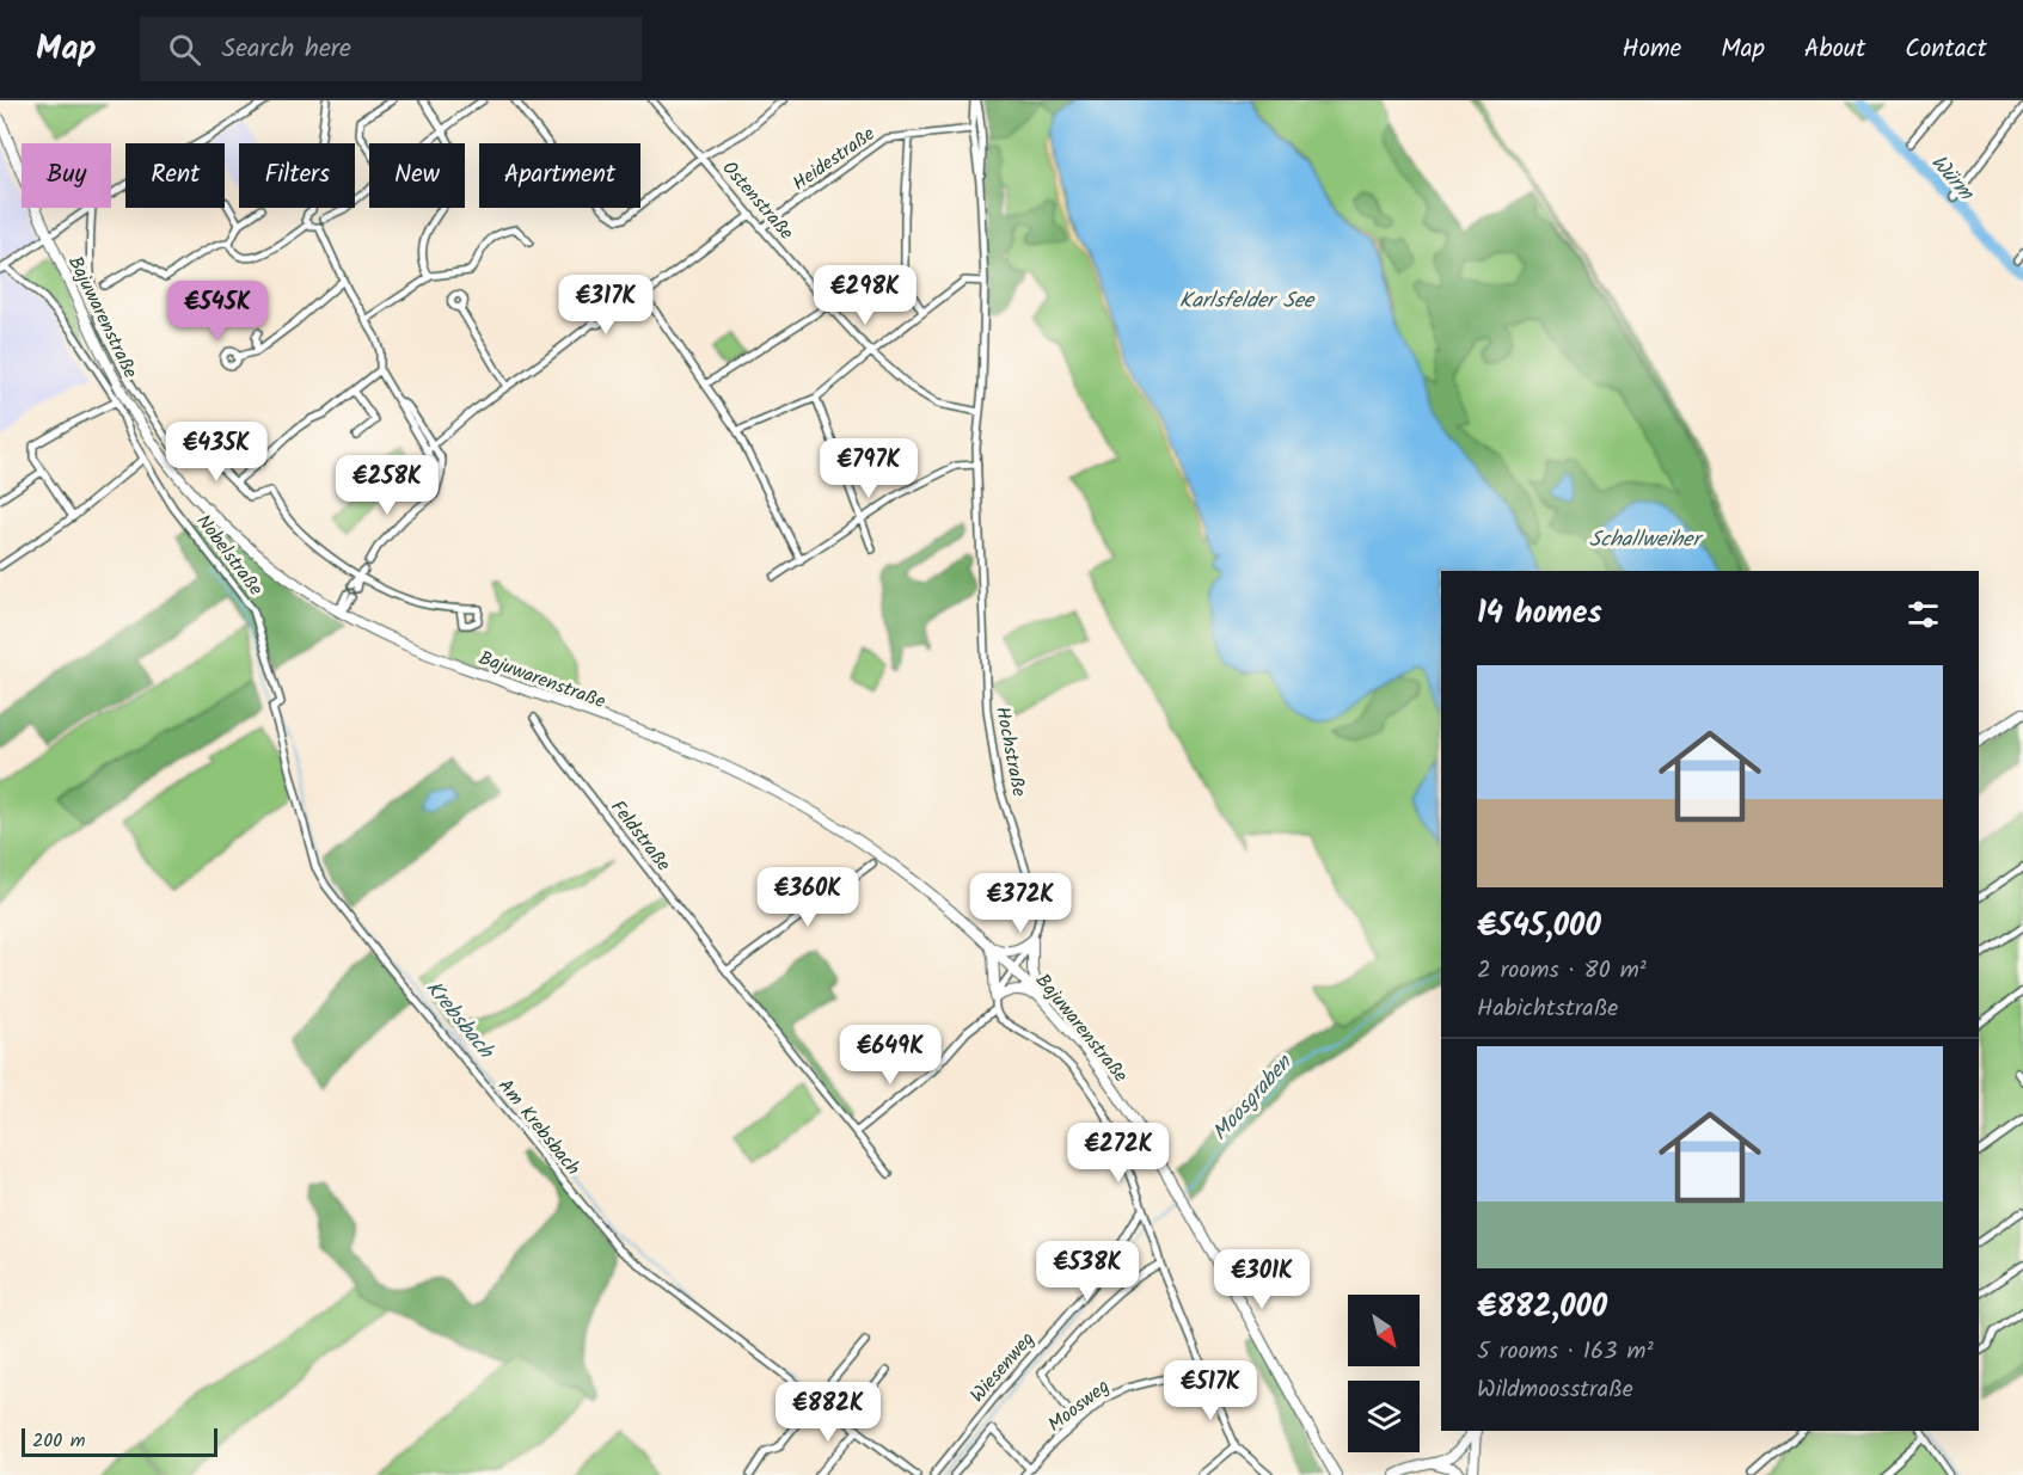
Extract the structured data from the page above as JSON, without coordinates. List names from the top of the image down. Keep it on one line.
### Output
{"streets":{"main road":["Bajuwarenstraße"],"street":["Heidestraße","Ostenstraße","Nobelstraße","Hochstraße","Feldstraße","Am Krebsbach","Wiesenweg","Moosweg"]},"crossings":[["Heidestraße","Ostenstraße"],["Heidestraße","Hochstraße"],["Ostenstraße","Hochstraße"],["Bajuwarenstraße","Hochstraße"],["Nobelstraße","Am Krebsbach"]],"water":["Würm","Karlsfelder See","Schallweiher","Krebsbach","Moosgraben"],"scale_bar":"200 m","north":"bottom right","page":{"header":"Map","search":"Search here","nav":["Home","Map","About","Contact"],"chip":["Buy","Rent","Filters","New","Apartment"],"price":["€298K","€317K","€545K","€435K","€797K","€258K","€360K","€372K","€649K","€272K","€538K","€301K","€517K","€882K"],"heading":"14 homes","list":[{"name":"€545,000","note":"2 rooms · 80 m² · Habichtstraße"},{"name":"€882,000","note":"5 rooms · 163 m² · Wildmoosstraße"}],"scale":"200 m"}}
